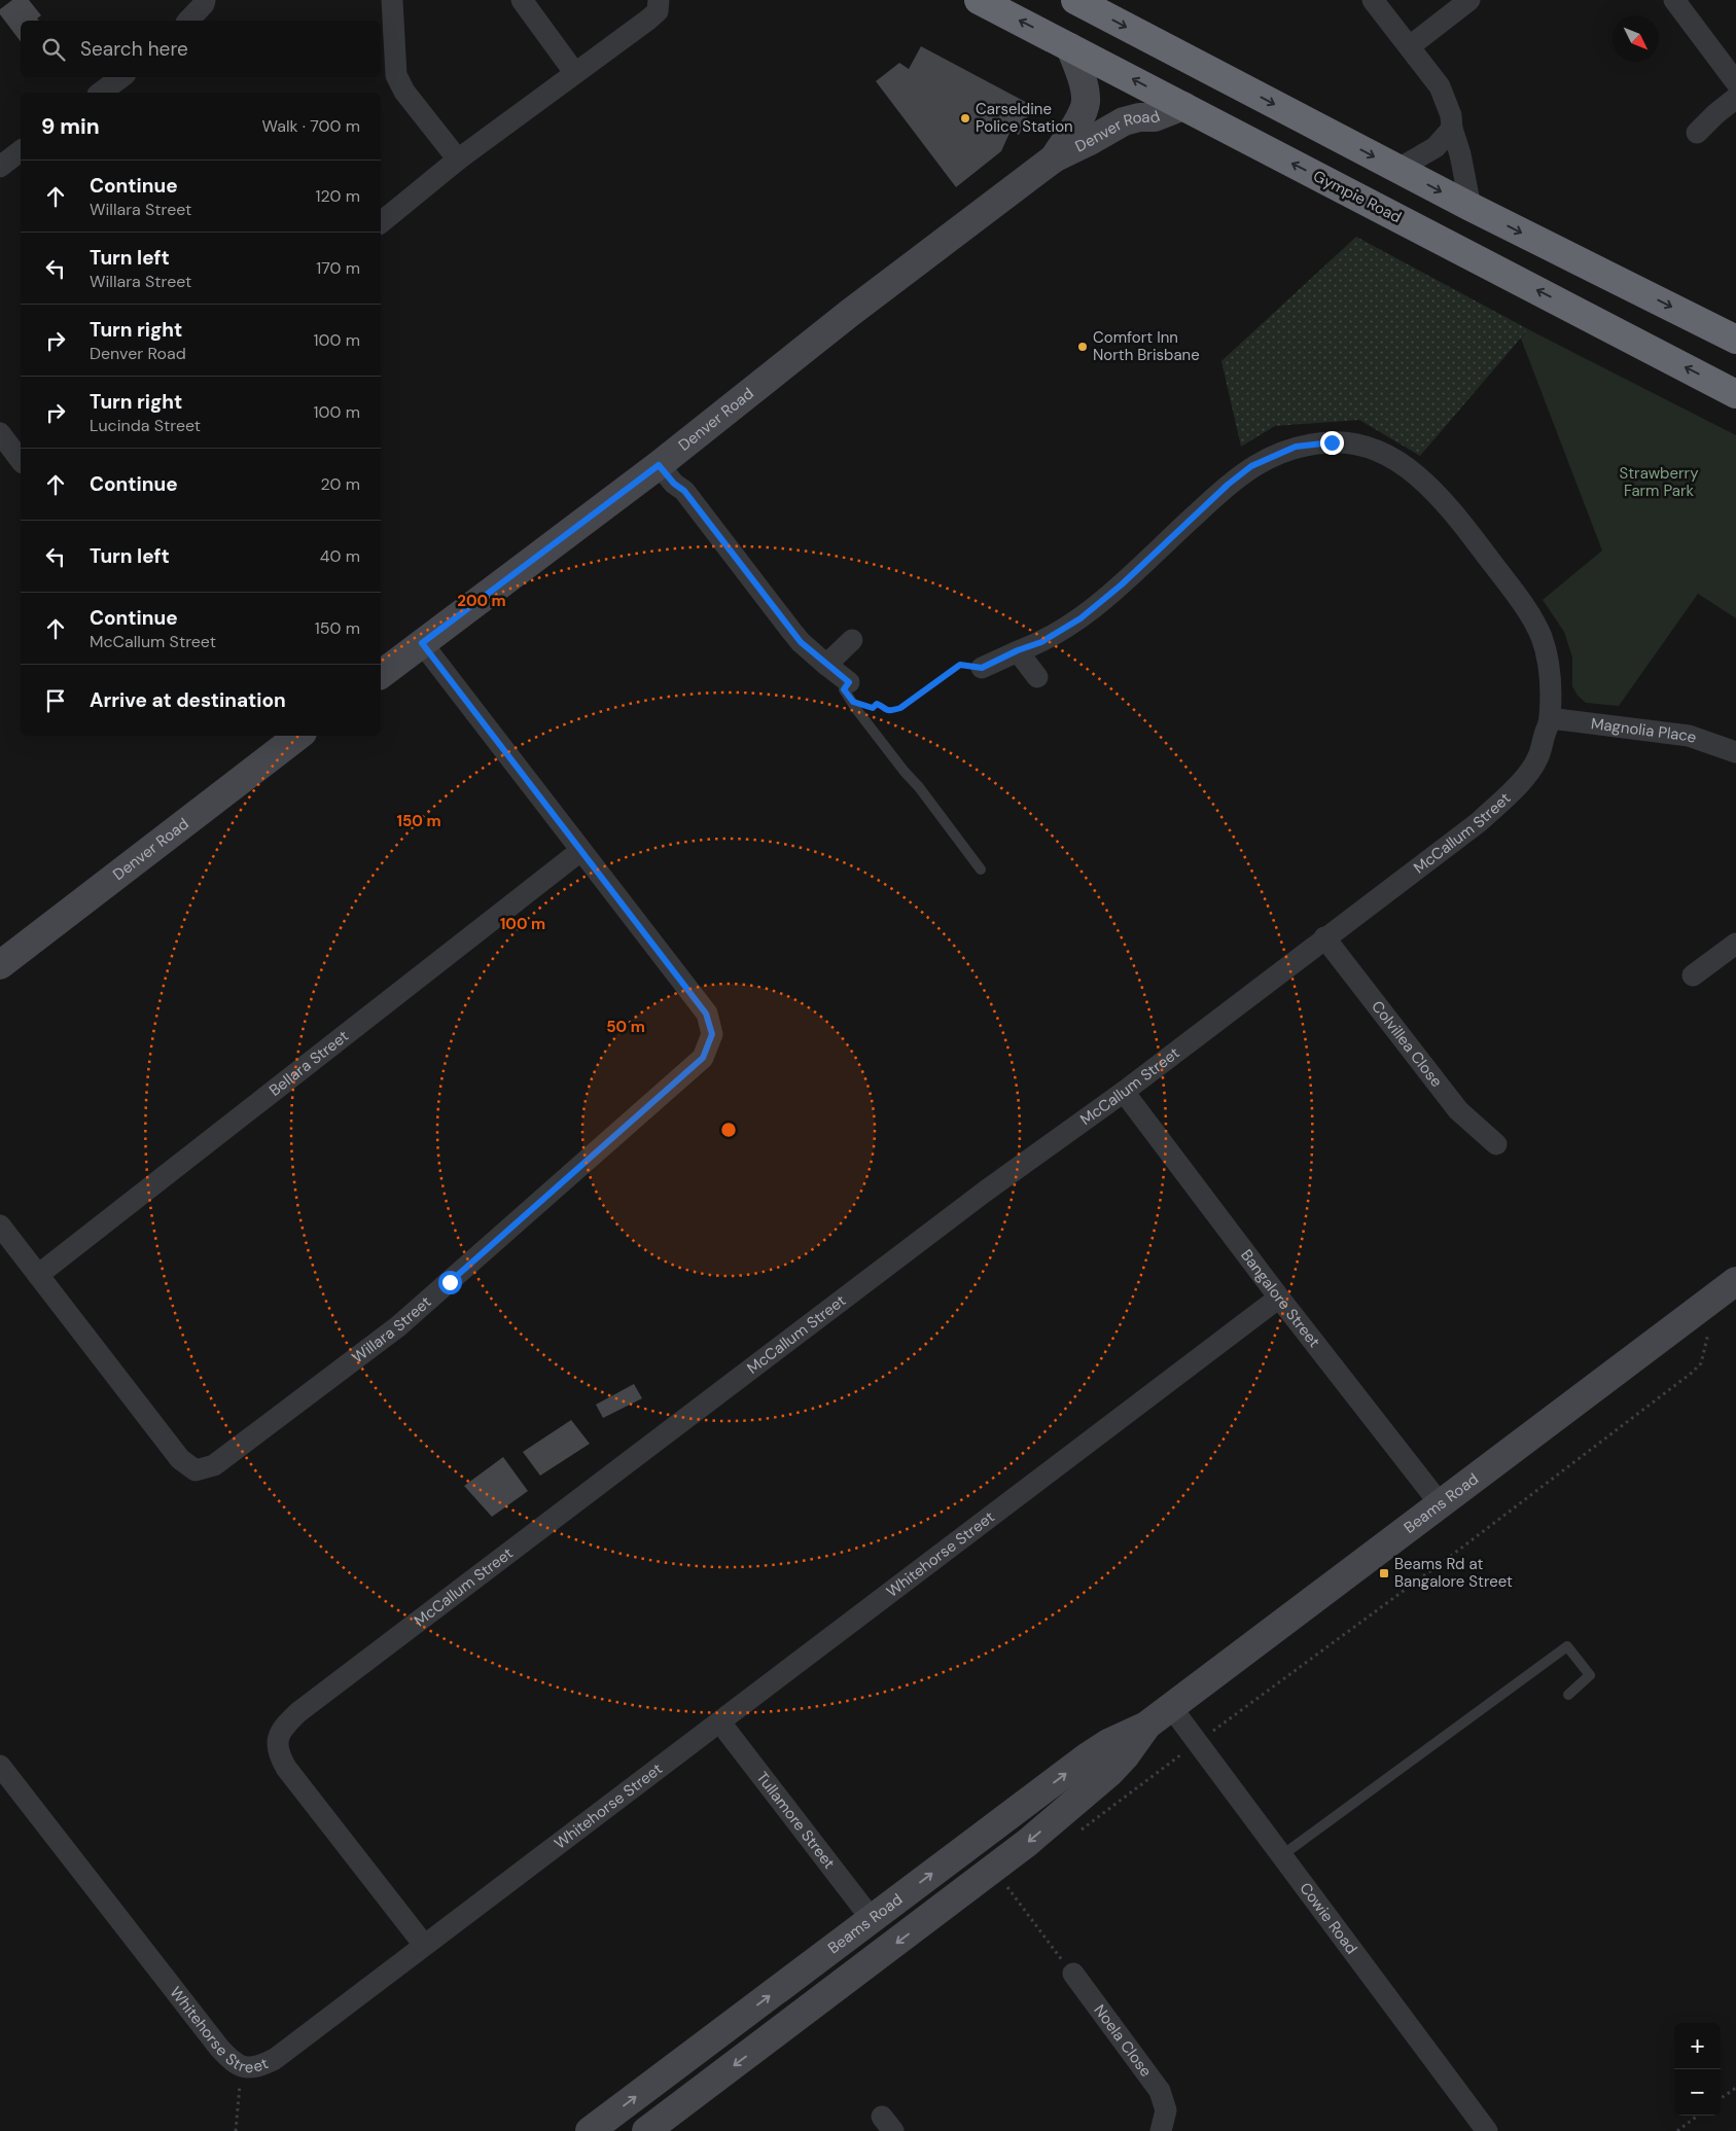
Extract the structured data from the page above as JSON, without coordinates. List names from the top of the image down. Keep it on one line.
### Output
{"streets":{"highway":["Gympie Road"],"main road":["Denver Road","Beams Road"],"street":["Magnolia Place","McCallum Street","Colvillea Close","Bellara Street","Bangalore Street","Willara Street","Whitehorse Street","Tullamore Street","Cowie Road","Noela Close"]},"crossings":[["Denver Road","Gympie Road"],["Denver Road","Willara Street"],["Magnolia Place","McCallum Street"],["McCallum Street","Colvillea Close"],["McCallum Street","Bangalore Street"],["McCallum Street","Whitehorse Street"],["Bellara Street","Willara Street"],["Bangalore Street","Beams Road"],["Bangalore Street","Whitehorse Street"],["Beams Road","Tullamore Street"],["Beams Road","Cowie Road"],["Whitehorse Street","Tullamore Street"]],"parks":["Strawberry Farm Park"],"places":{"other":["Carseldine Police Station","Comfort Inn North Brisbane"],"transit":["Beams Rd at Bangalore Street"]},"north":"bottom right","page":{"search":"Search here","heading":["9 min","Walk · 700 m"],"list":[["Continue","Willara Street","120 m"],["Turn left","Willara Street","170 m"],["Turn right","Denver Road","100 m"],["Turn right","Lucinda Street","100 m"],["Continue","20 m"],["Turn left","40 m"],["Continue","McCallum Street","150 m"],"Arrive at destination"],"map_buttons":["+","−"]},"rings":["200 m","150 m","100 m","50 m"]}
